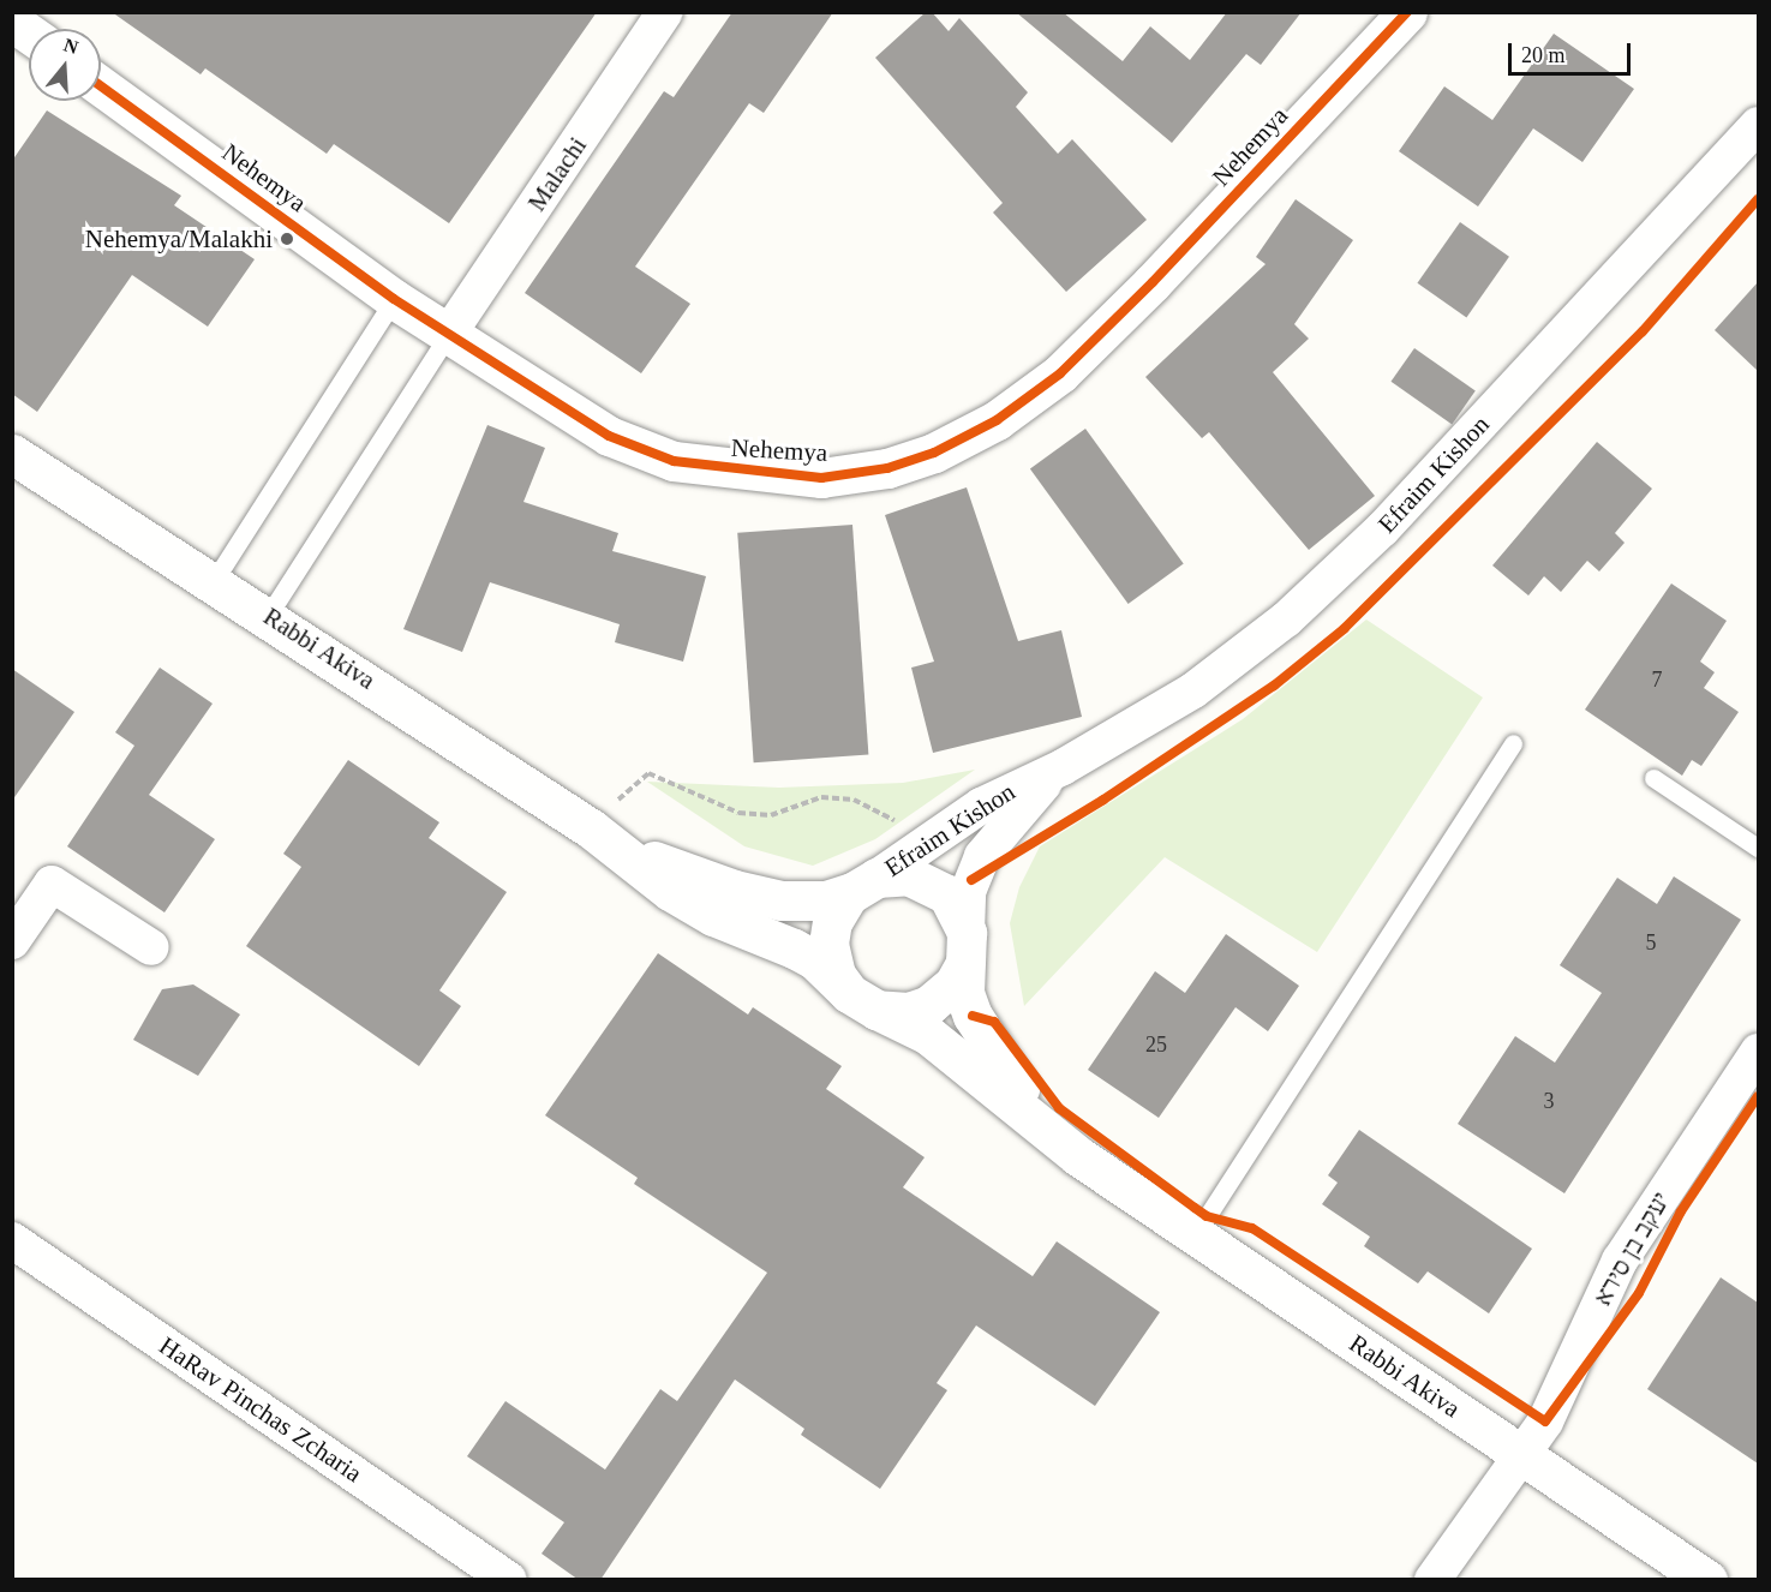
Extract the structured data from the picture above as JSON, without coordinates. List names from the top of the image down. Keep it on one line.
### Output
{"streets":{"street":["Nehemya","Malachi","Efraim Kishon","Rabbi Akiva","יעקב בן סירא","HaRav Pinchas Zcharia"]},"crossings":[["Nehemya","Malachi"],["Efraim Kishon","Rabbi Akiva"],["Rabbi Akiva","יעקב בן סירא"]],"places":["Nehemya/Malakhi"],"house_numbers":["7","5","25","3"],"scale_bar":"20 m","north":"top"}
